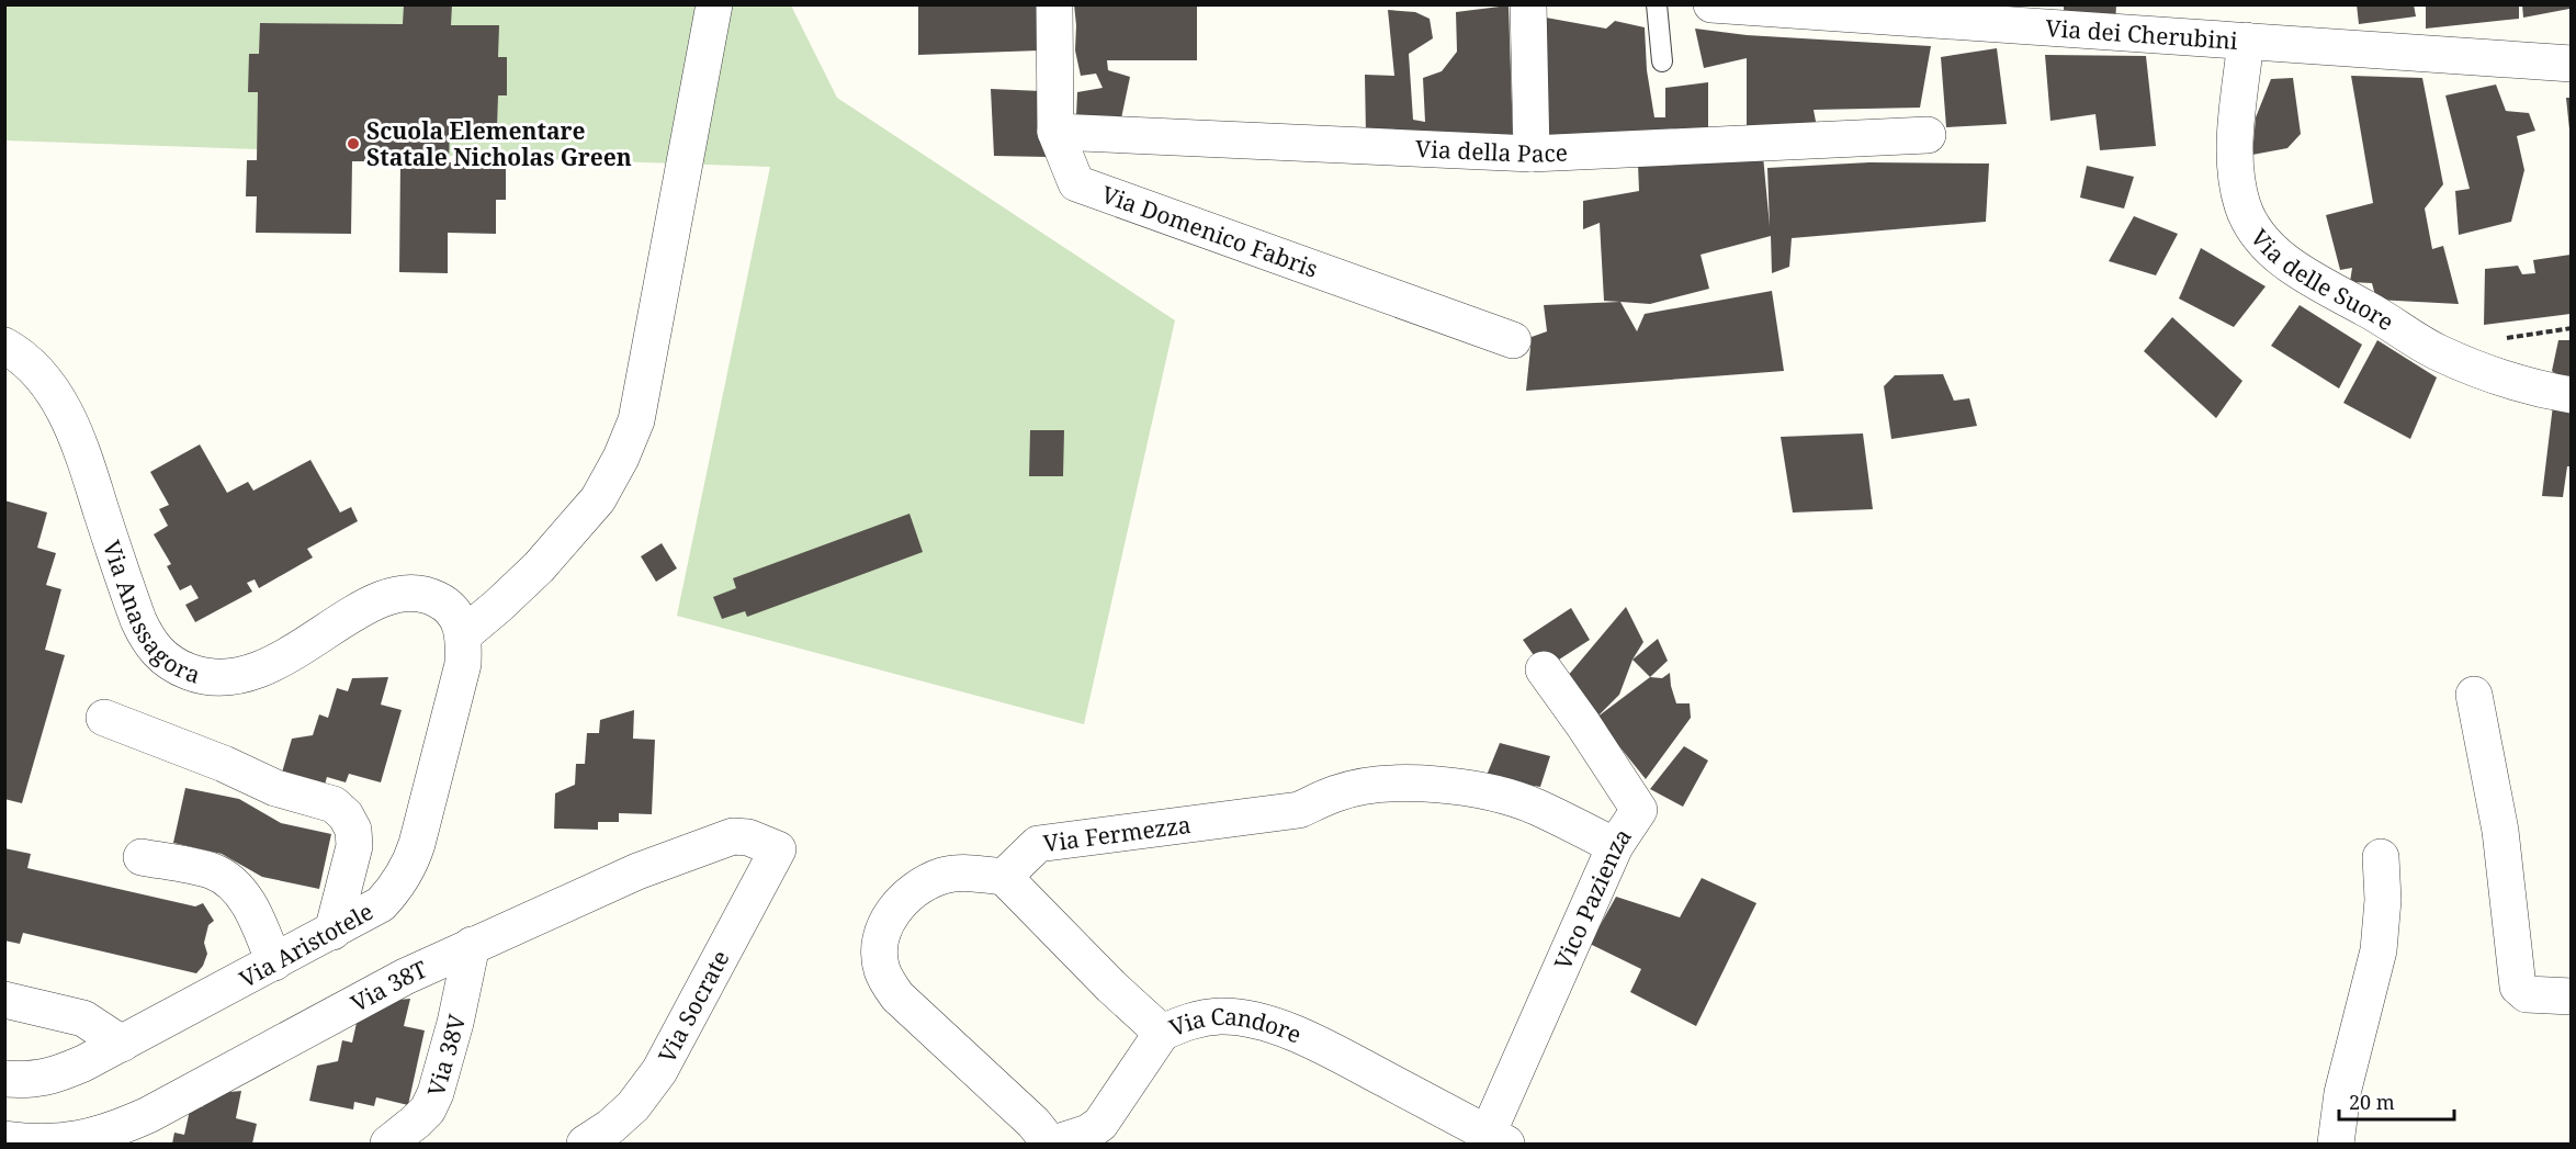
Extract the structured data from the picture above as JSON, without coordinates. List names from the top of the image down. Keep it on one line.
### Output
{"streets":{"street":["Via dei Cherubini","Via della Pace","Via Domenico Fabris","Via delle Suore","Via Anassagora","Via Fermezza","Vico Pazienza","Via Aristotele","Via 38T","Via Socrate","Via Candore","Via 38V"]},"crossings":[["Via dei Cherubini","Via delle Suore"],["Via della Pace","Via Domenico Fabris"],["Via Anassagora","Via Aristotele"],["Via Fermezza","Vico Pazienza"],["Via Fermezza","Via Candore"],["Vico Pazienza","Via Candore"],["Via 38T","Via Socrate"],["Via 38T","Via 38V"]],"places":["Scuola Elementare Statale Nicholas Green"],"scale_bar":"20 m"}
